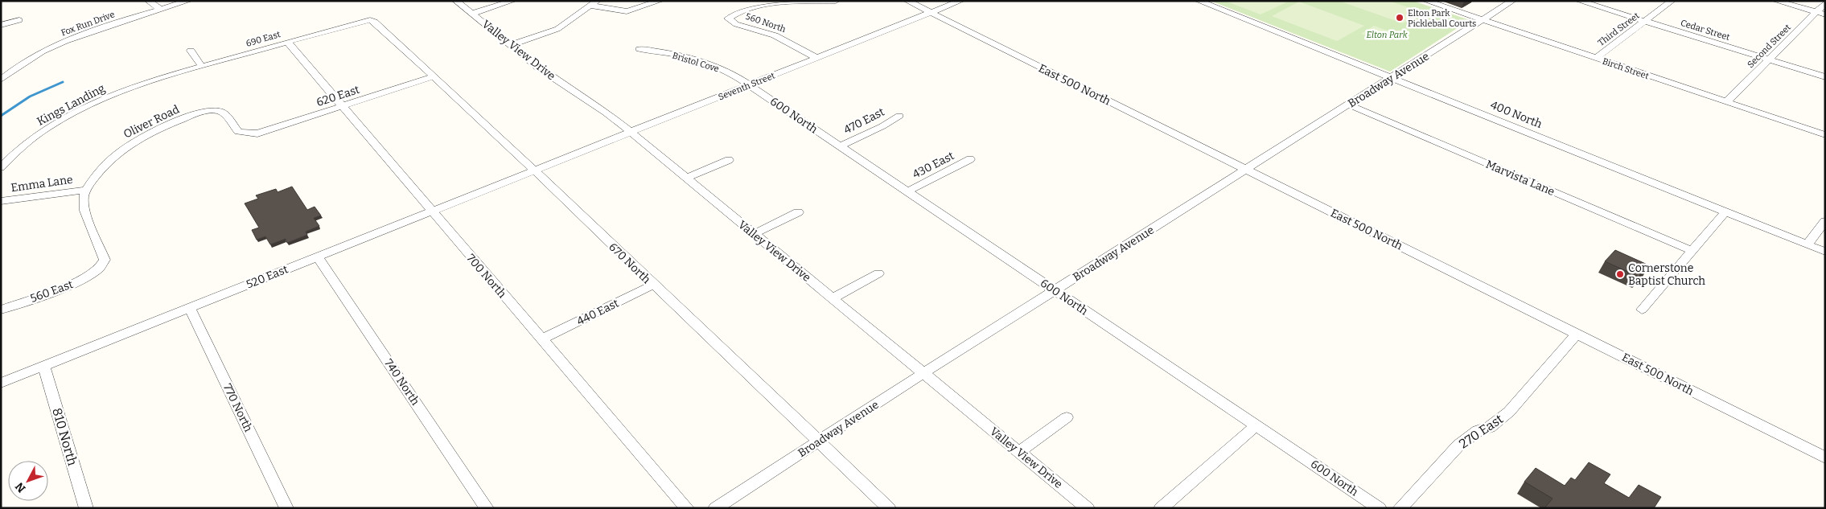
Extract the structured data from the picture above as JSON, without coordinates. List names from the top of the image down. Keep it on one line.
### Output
{"streets":{"street":["560 North","Fox Run Drive","Third Street","Cedar Street","690 East","Second Street","Valley View Drive","Bristol Cove","Birch Street","Broadway Avenue","East 500 North","Seventh Street","620 East","Kings Landing","400 North","600 North","470 East","Oliver Road","430 East","Marvista Lane","Emma Lane","670 North","700 North","520 East","560 East","440 East","740 North","770 North","270 East","810 North"]},"crossings":[["560 North","Seventh Street"],["Third Street","Cedar Street"],["Third Street","Birch Street"],["Cedar Street","Second Street"],["690 East","Kings Landing"],["690 East","670 North"],["690 East","700 North"],["Second Street","Birch Street"],["Valley View Drive","Broadway Avenue"],["Valley View Drive","Seventh Street"],["Bristol Cove","Seventh Street"],["Bristol Cove","600 North"],["Birch Street","Broadway Avenue"],["Broadway Avenue","East 500 North"],["Broadway Avenue","400 North"],["Broadway Avenue","600 North"],["Broadway Avenue","Marvista Lane"],["Broadway Avenue","670 North"],["East 500 North","Seventh Street"],["East 500 North","270 East"],["Seventh Street","600 North"],["Seventh Street","670 North"],["Seventh Street","520 East"],["620 East","Oliver Road"],["620 East","670 North"],["620 East","700 North"],["600 North","470 East"],["600 North","430 East"],["Oliver Road","Emma Lane"],["Oliver Road","560 East"],["Emma Lane","560 East"],["670 North","520 East"],["670 North","440 East"],["700 North","520 East"],["700 North","440 East"],["520 East","740 North"],["520 East","770 North"],["520 East","810 North"]],"parks":["Elton Park"],"places":["Elton Park Pickleball Courts","Cornerstone Baptist Church"],"north":"bottom left"}
